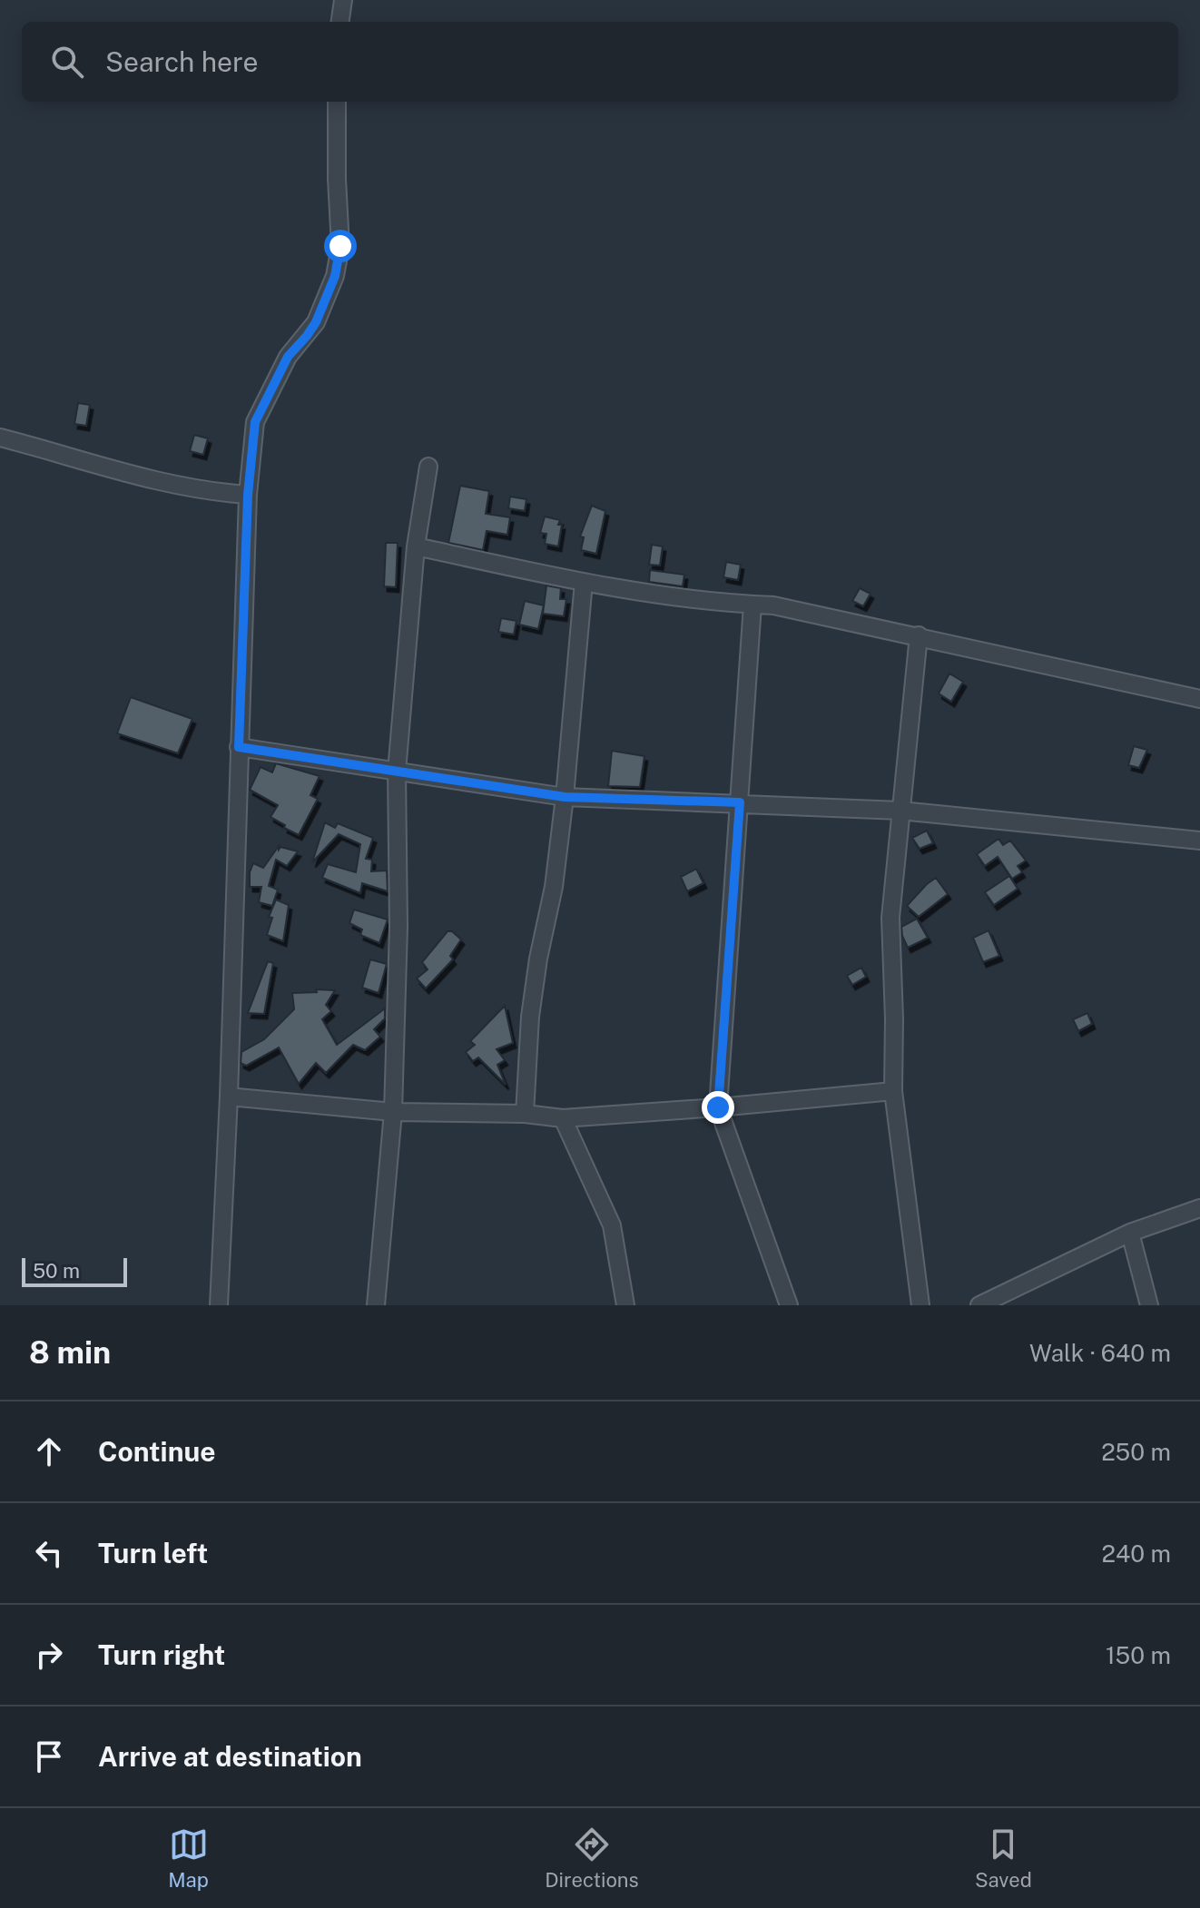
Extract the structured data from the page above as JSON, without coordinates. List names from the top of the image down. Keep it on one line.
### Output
{"scale_bar":"50 m","page":{"search":"Search here","scale":"50 m","heading":["8 min","Walk · 640 m"],"list":[["Continue","250 m"],["Turn left","240 m"],["Turn right","150 m"],"Arrive at destination"],"nav":["Map","Directions","Saved"]}}
